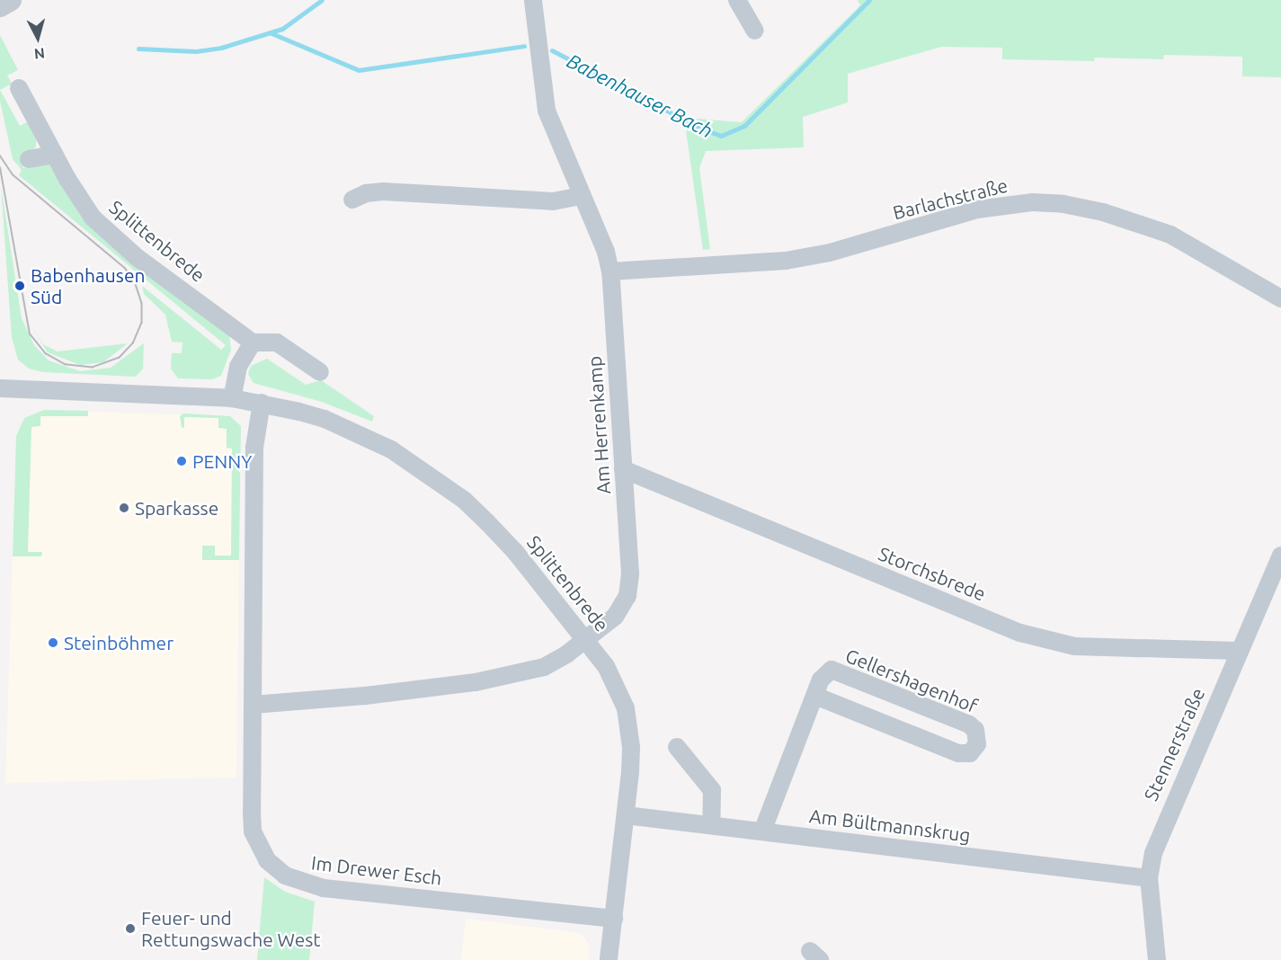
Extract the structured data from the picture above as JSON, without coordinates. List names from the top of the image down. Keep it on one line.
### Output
{"streets":{"street":["Barlachstraße","Splittenbrede","Am Herrenkamp","Storchsbrede","Gellershagenhof","Stennerstraße","Am Bültmannskrug","Im Drewer Esch"]},"crossings":[["Barlachstraße","Am Herrenkamp"],["Splittenbrede","Am Herrenkamp"],["Splittenbrede","Am Bültmannskrug"],["Splittenbrede","Im Drewer Esch"],["Am Herrenkamp","Storchsbrede"],["Storchsbrede","Stennerstraße"],["Gellershagenhof","Am Bültmannskrug"],["Stennerstraße","Am Bültmannskrug"]],"water":["Babenhauser Bach"],"places":["Babenhausen Süd","PENNY","Sparkasse","Steinböhmer","Feuer- und Rettungswache West"],"north":"bottom"}
